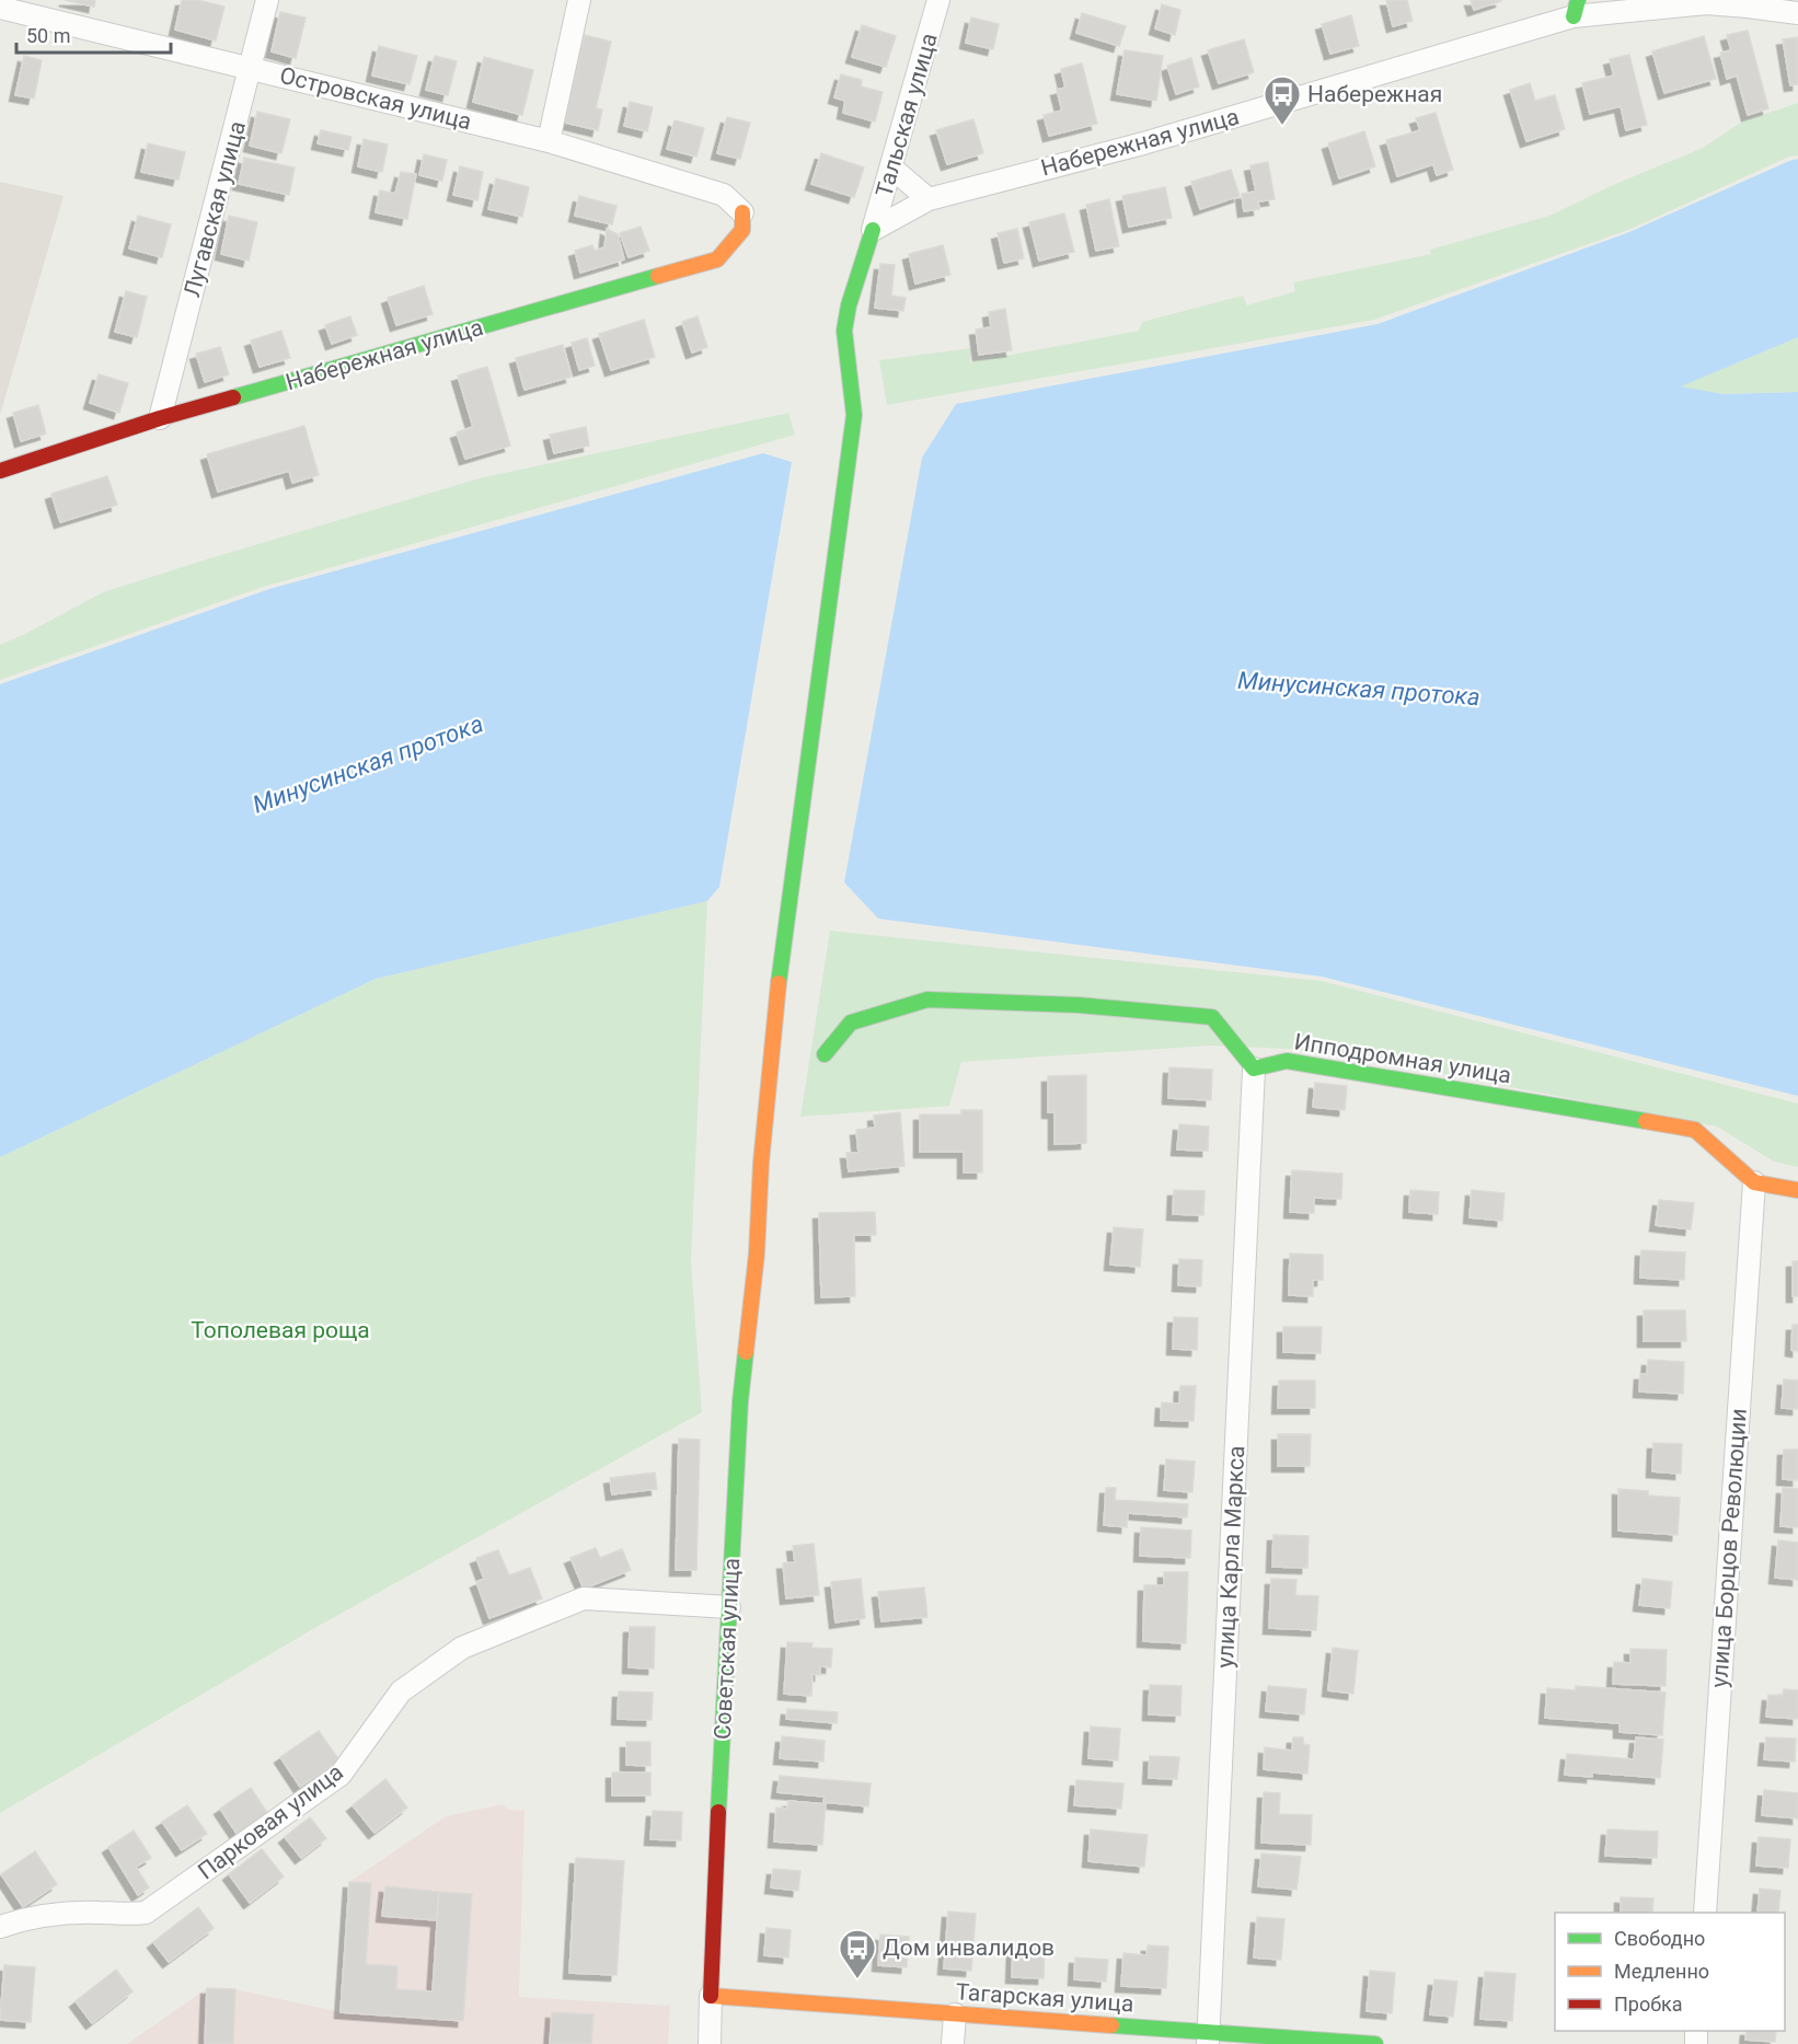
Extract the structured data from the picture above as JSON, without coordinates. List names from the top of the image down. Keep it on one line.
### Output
{"streets":{"street":["Островская улица","Тальская улица","Набережная улица","Лугавская улица","Ипподромная улица","улица Борцов Революции","улица Карла Маркса","Советская улица","Парковая улица","Тагарская улица"]},"crossings":[["Островская улица","Набережная улица"],["Островская улица","Лугавская улица"],["Тальская улица","Набережная улица"],["Тальская улица","Советская улица"],["Набережная улица","Лугавская улица"],["Набережная улица","Советская улица"],["Ипподромная улица","улица Борцов Революции"],["Ипподромная улица","улица Карла Маркса"],["улица Карла Маркса","Тагарская улица"],["Советская улица","Парковая улица"],["Советская улица","Тагарская улица"]],"water":["Минусинская протока"],"parks":["Тополевая роща"],"places":{"bus stop":["Набережная","Дом инвалидов"]},"legend":["Свободно","Медленно","Пробка"],"scale_bar":"50 m"}
